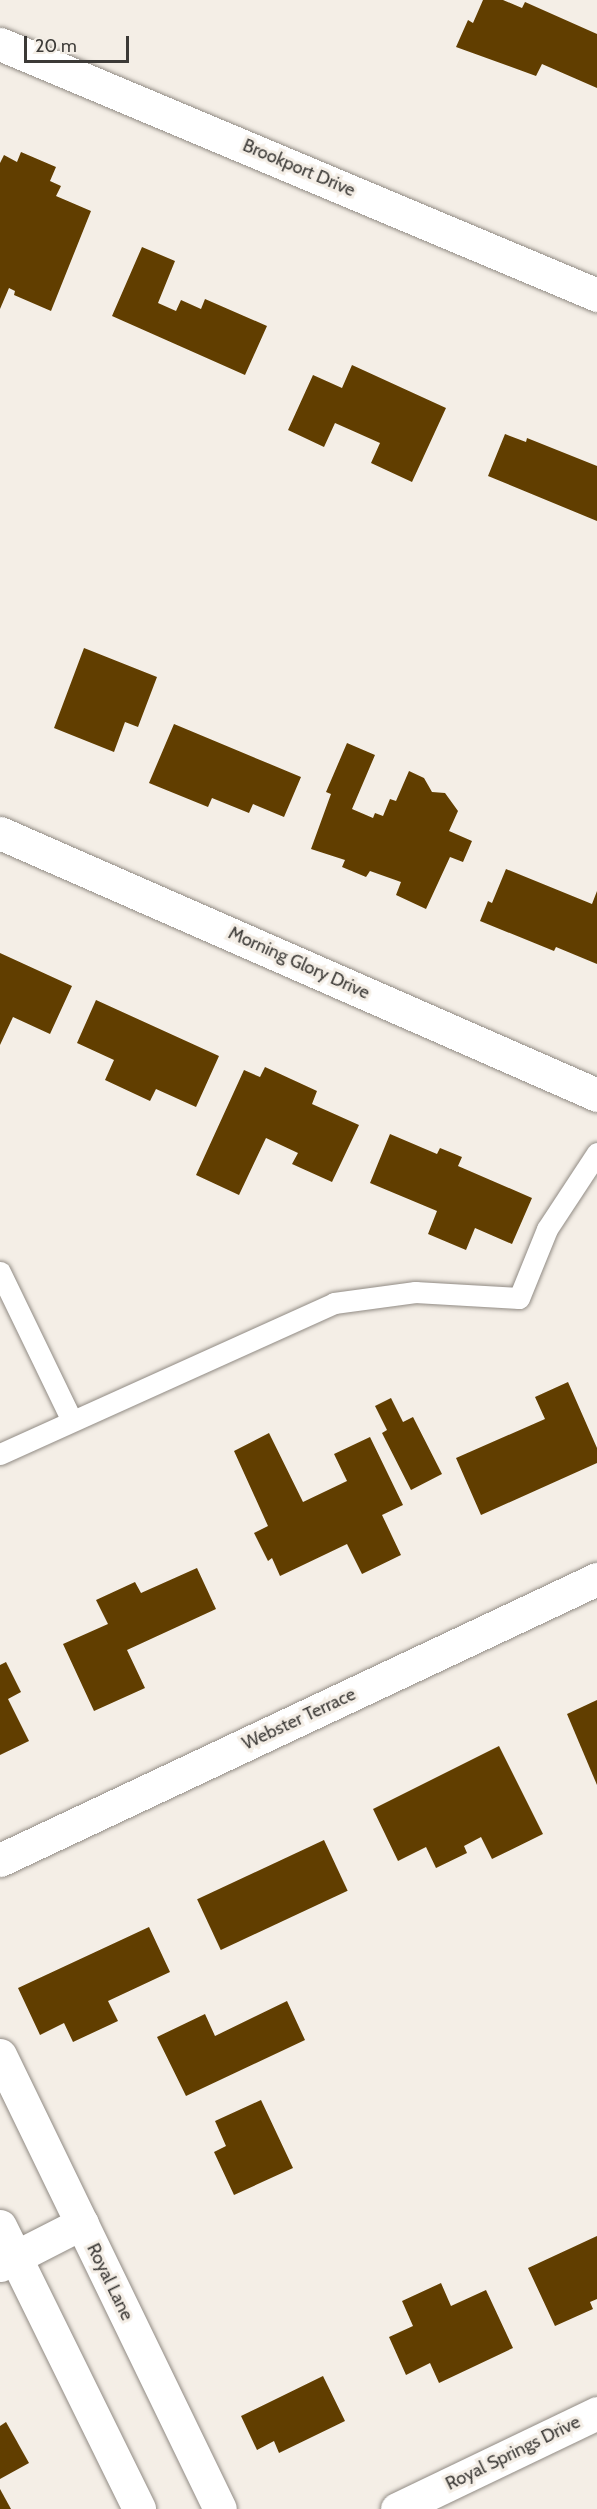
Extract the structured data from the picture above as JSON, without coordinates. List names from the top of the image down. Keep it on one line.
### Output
{"streets":{"street":["Brookport Drive","Morning Glory Drive","Webster Terrace","Royal Lane","Royal Springs Drive"]},"scale_bar":"20 m"}
